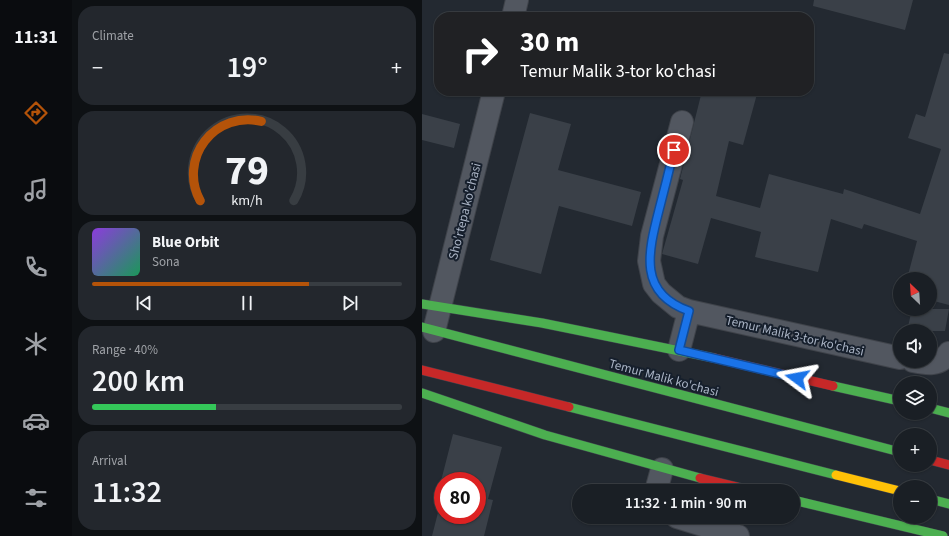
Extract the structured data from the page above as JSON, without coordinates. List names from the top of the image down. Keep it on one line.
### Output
{"streets":{"highway":["Temur Malik ko'chasi"],"street":["Sho'rtepa ko'chasi","Temur Malik 3-tor ko'chasi"]},"crossings":[["Sho'rtepa ko'chasi","Temur Malik ko'chasi"]],"north":"top left","page":{"tabs":"11:31","tile":["Climate",["Range · 40%","200 km"],["Arrival","11:32"]],"turn":["30 m","Temur Malik 3-tor ko'chasi"],"heat":["−","19°","+"],"song":["Blue Orbit","Sona"],"map_buttons":["+","−"],"limit":"80","trip":"11:32 · 1 min · 90 m","gauge":["79","km/h"]}}
